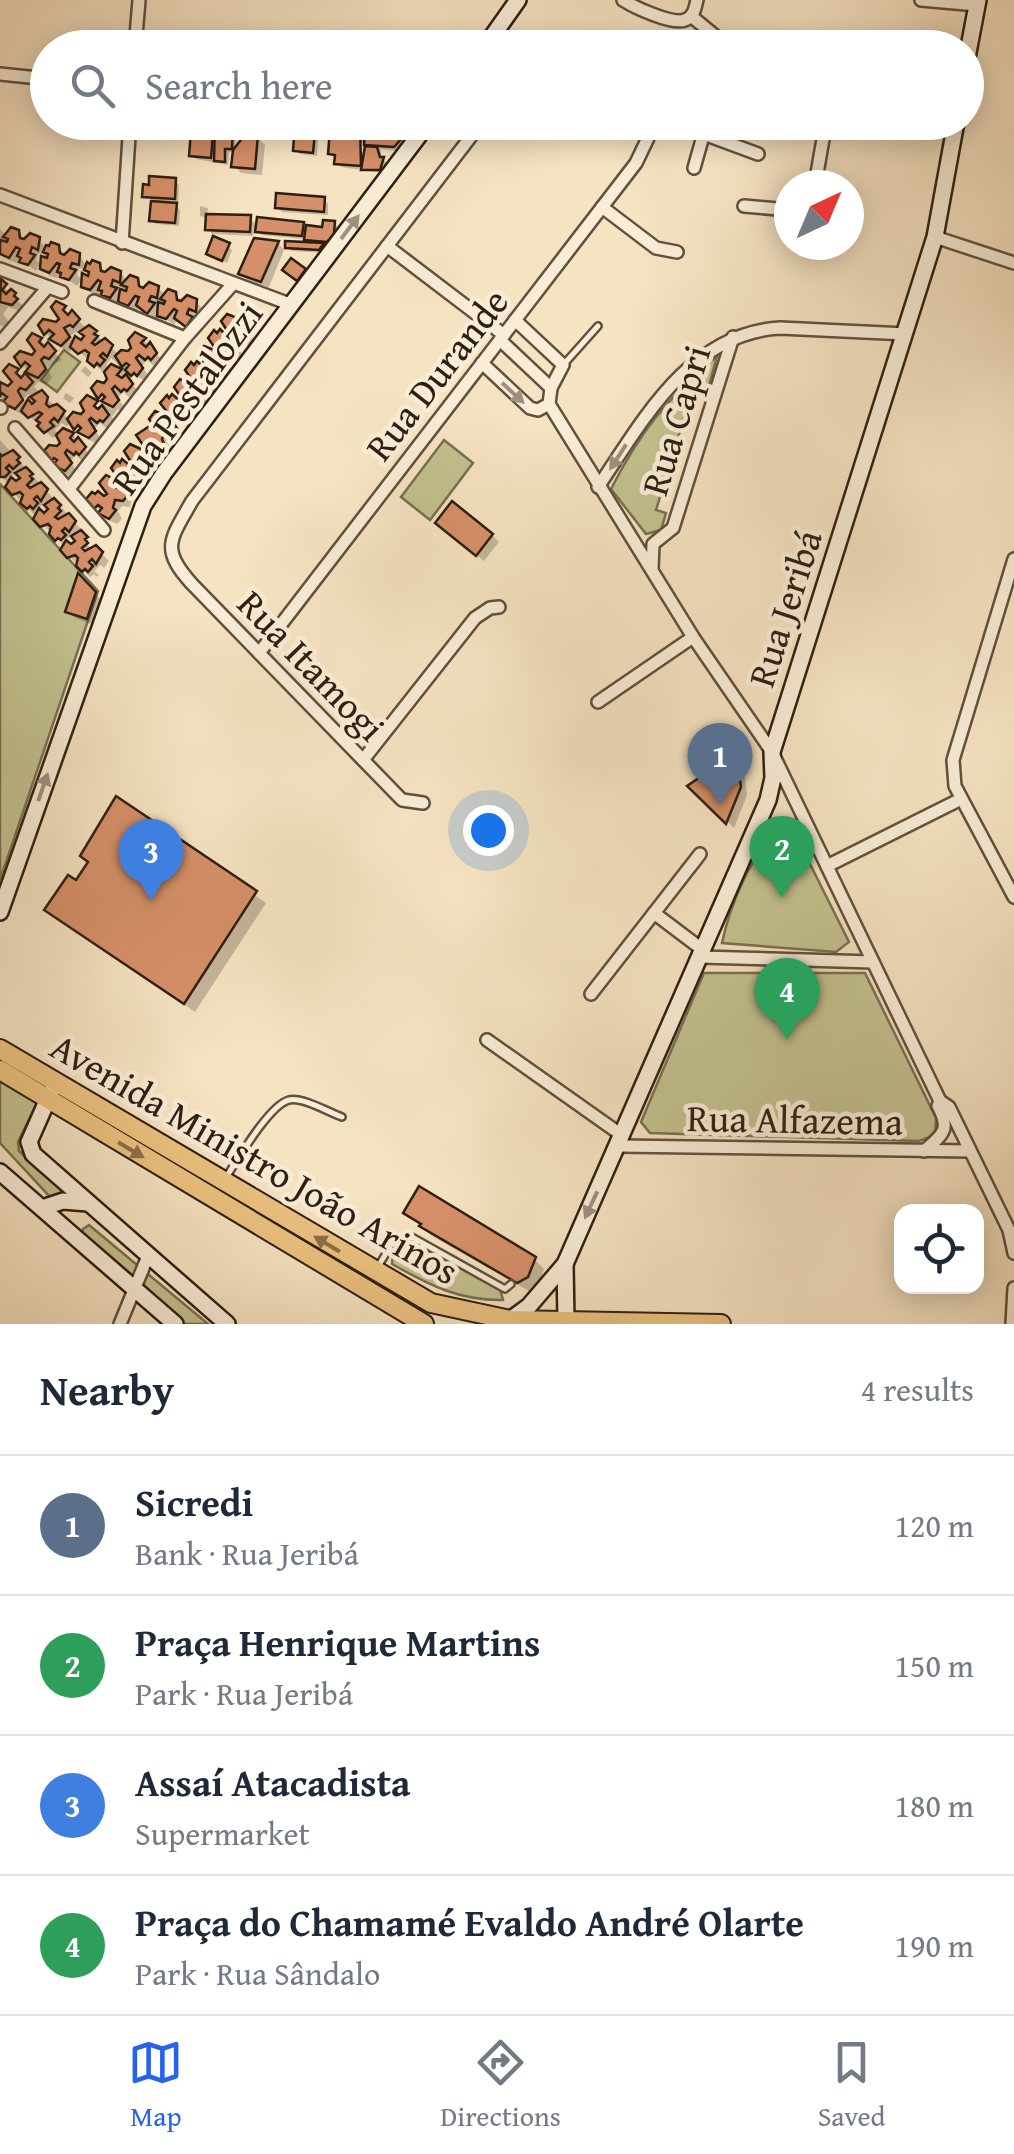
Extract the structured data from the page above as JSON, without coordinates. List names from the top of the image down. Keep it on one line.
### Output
{"streets":{"main road":["Avenida Ministro João Arinos"],"street":["Rua Durande","Rua Pestalozzi","Rua Capri","Rua Jeribá","Rua Itamogi","Rua Alfazema"]},"crossings":[["Rua Durande","Rua Itamogi"],["Rua Capri","Rua Jeribá"],["Rua Jeribá","Rua Alfazema"]],"north":"top right","page":{"search":"Search here","pins":["1","2","3","4"],"heading":["Nearby","4 results"],"list":[{"mark":"1","name":"Sicredi","note":"Bank · Rua Jeribá","value":"120 m"},{"mark":"2","name":"Praça Henrique Martins","note":"Park · Rua Jeribá","value":"150 m"},{"mark":"3","name":"Assaí Atacadista","note":"Supermarket","value":"180 m"},{"mark":"4","name":"Praça do Chamamé Evaldo André Olarte","note":"Park · Rua Sândalo","value":"190 m"}],"nav":["Map","Directions","Saved"]}}
